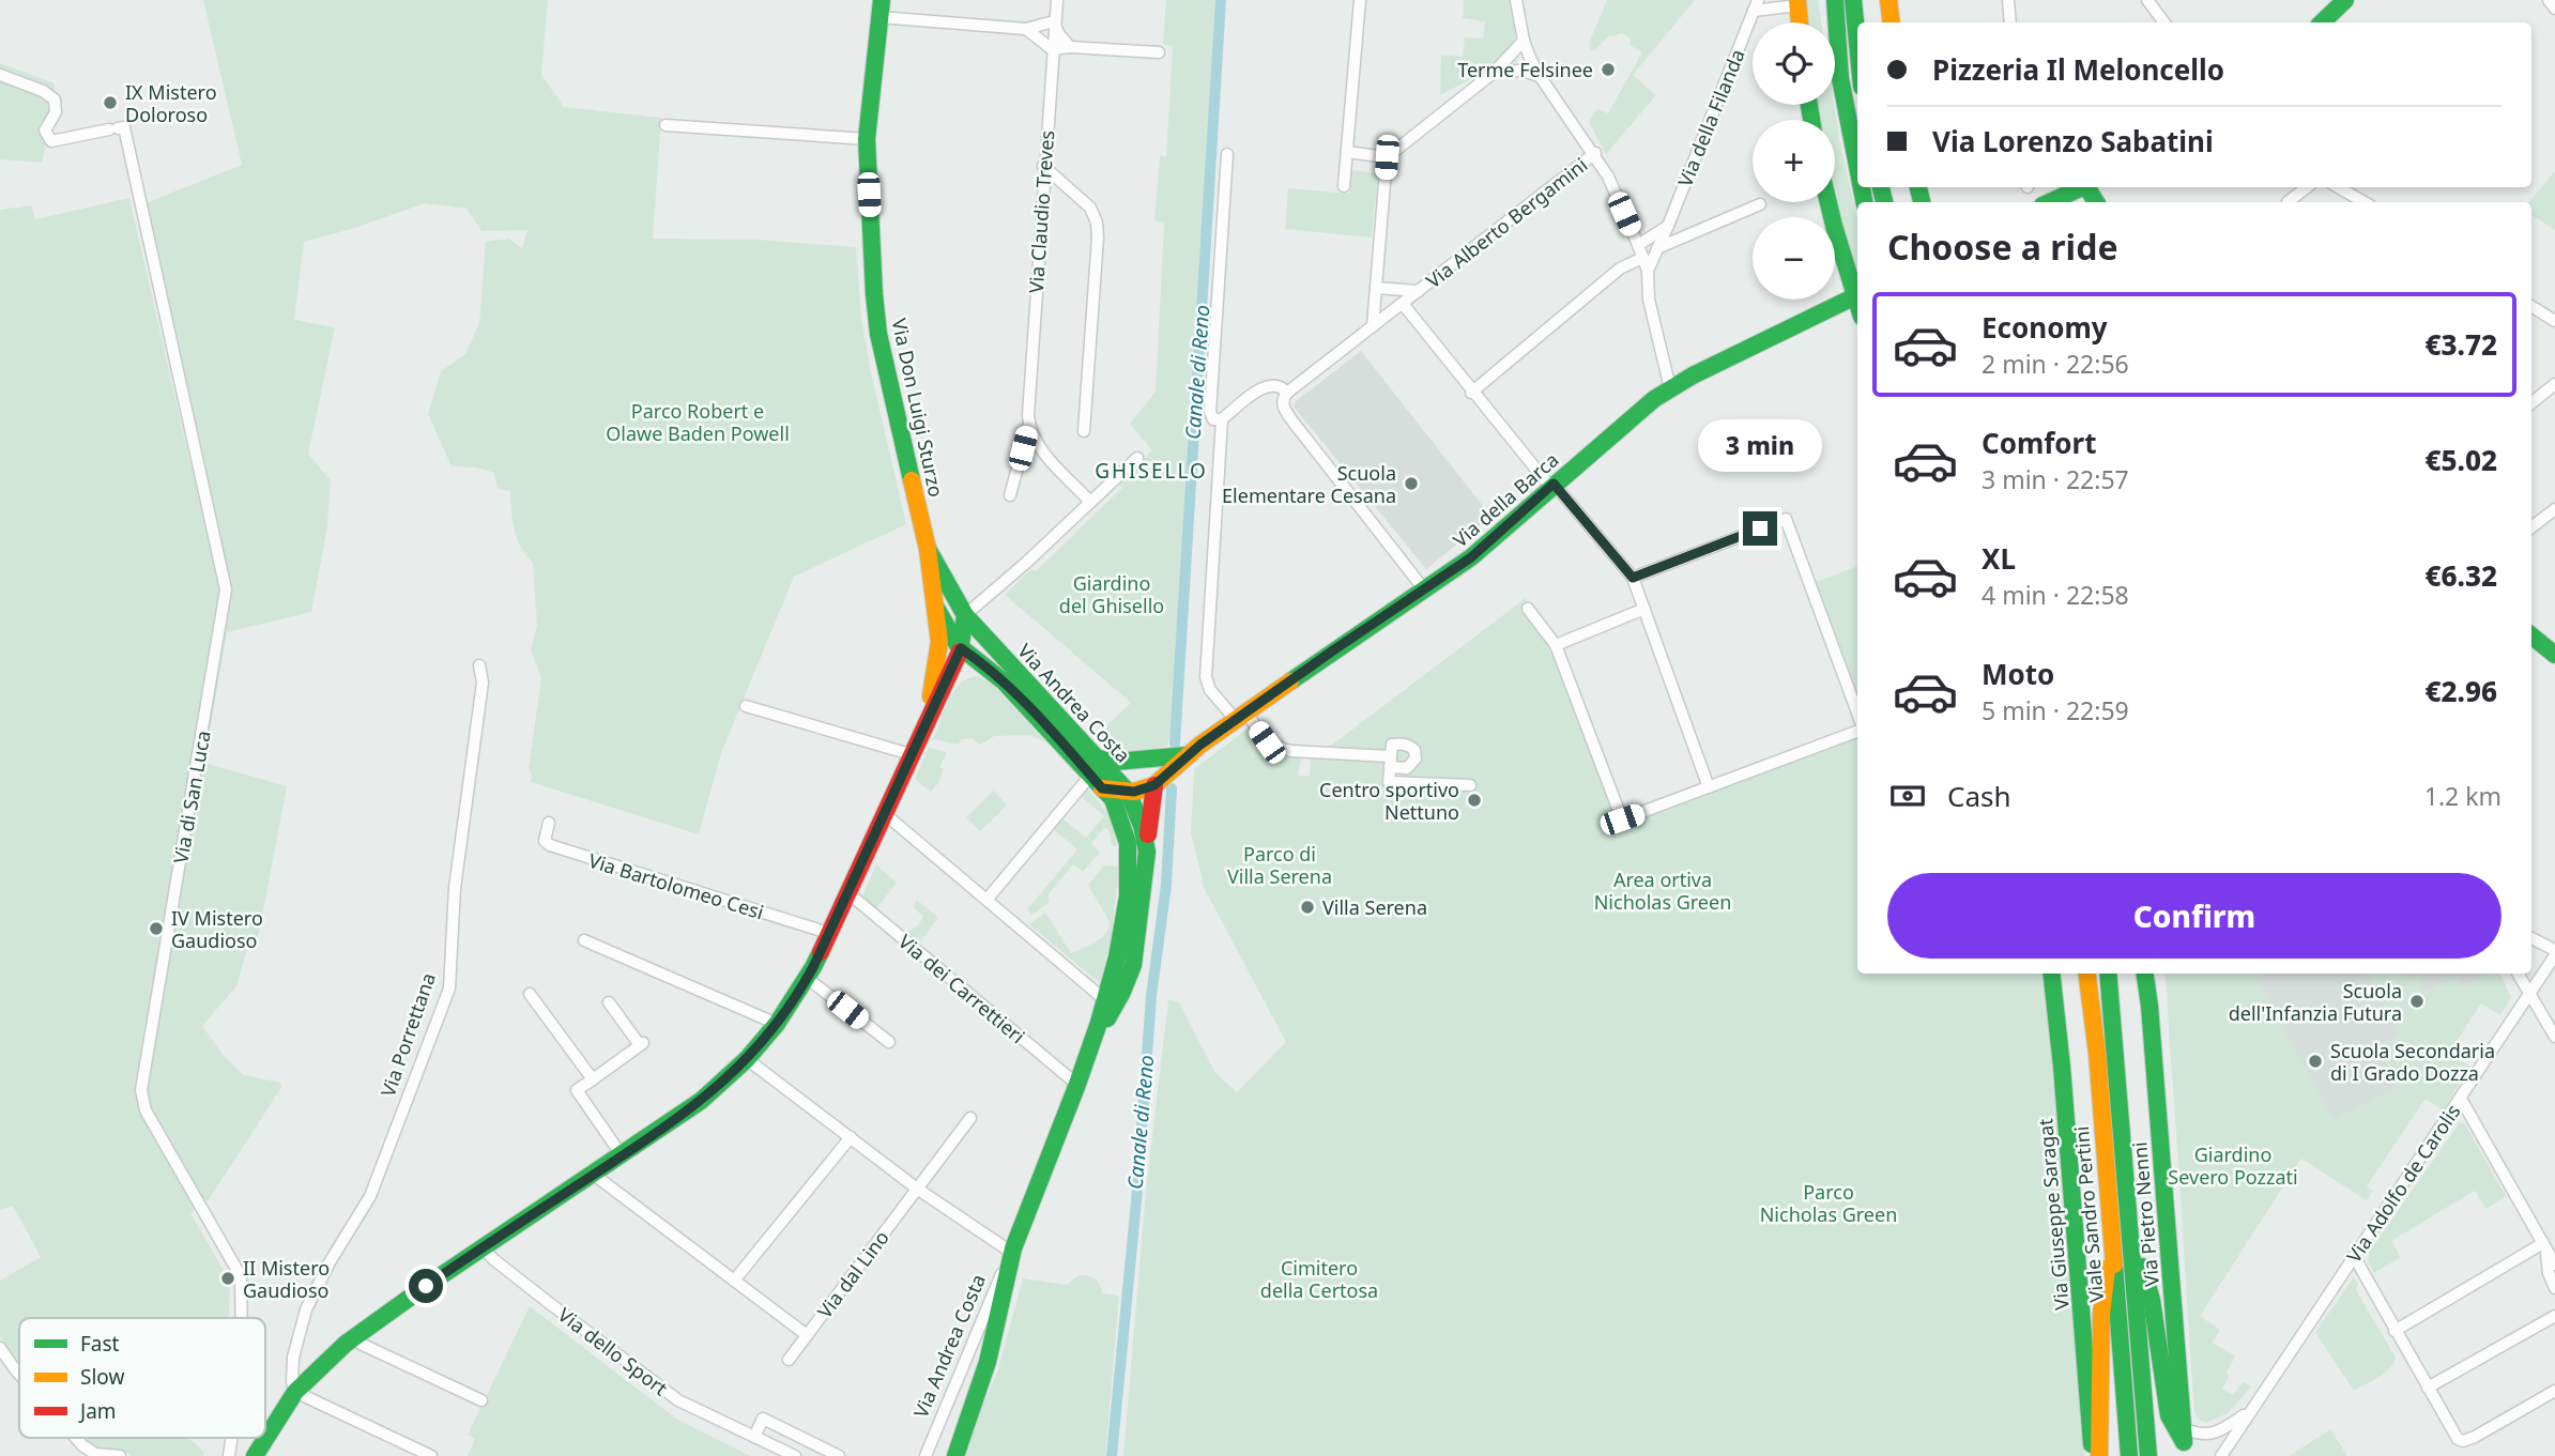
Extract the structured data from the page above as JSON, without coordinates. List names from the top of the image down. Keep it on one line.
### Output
{"streets":{"main road":["Via Don Luigi Sturzo","Via della Barca","Via Andrea Costa","Via Giuseppe Saragat","Viale Sandro Pertini","Via Pietro Nenni"],"street":["Via della Filanda","Via Claudio Treves","Via Alberto Bergamini","Via di San Luca","Via Bartolomeo Cesi","Via dei Carrettieri","Via Porrettana","Via Adolfo de Carolis","Via dal Lino","Via dello Sport"]},"crossings":[["Via Don Luigi Sturzo","Via Andrea Costa"],["Via della Barca","Via Andrea Costa"],["Via Andrea Costa","Via dei Carrettieri"],["Via Adolfo de Carolis","Via Pietro Nenni"]],"districts":["GHISELLO"],"water":["Canale di Reno"],"parks":["Parco Robert e Olawe Baden Powell","Giardino del Ghisello","Parco di Villa Serena","Area ortiva Nicholas Green","Giardino Severo Pozzati","Parco Nicholas Green","Cimitero della Certosa"],"places":["Terme Felsinee","IX Mistero Doloroso","Scuola Elementare Cesana","Centro sportivo Nettuno","Villa Serena","IV Mistero Gaudioso","Scuola dell'Infanzia Futura","Scuola Secondaria di I Grado Dozza","II Mistero Gaudioso"],"legend":["Fast","Slow","Jam"],"page":{"map_buttons":["+","−"],"banner":["Pizzeria Il Meloncello","Via Lorenzo Sabatini"],"heading":"Choose a ride","list":[{"name":"Economy","note":"2 min · 22:56","value":"€3.72"},{"name":"Comfort","note":"3 min · 22:57","value":"€5.02"},{"name":"XL","note":"4 min · 22:58","value":"€6.32"},{"name":"Moto","note":"5 min · 22:59","value":"€2.96"}],"bubble":"3 min","pay":["Cash","1.2 km"],"buttons":"Confirm"}}
